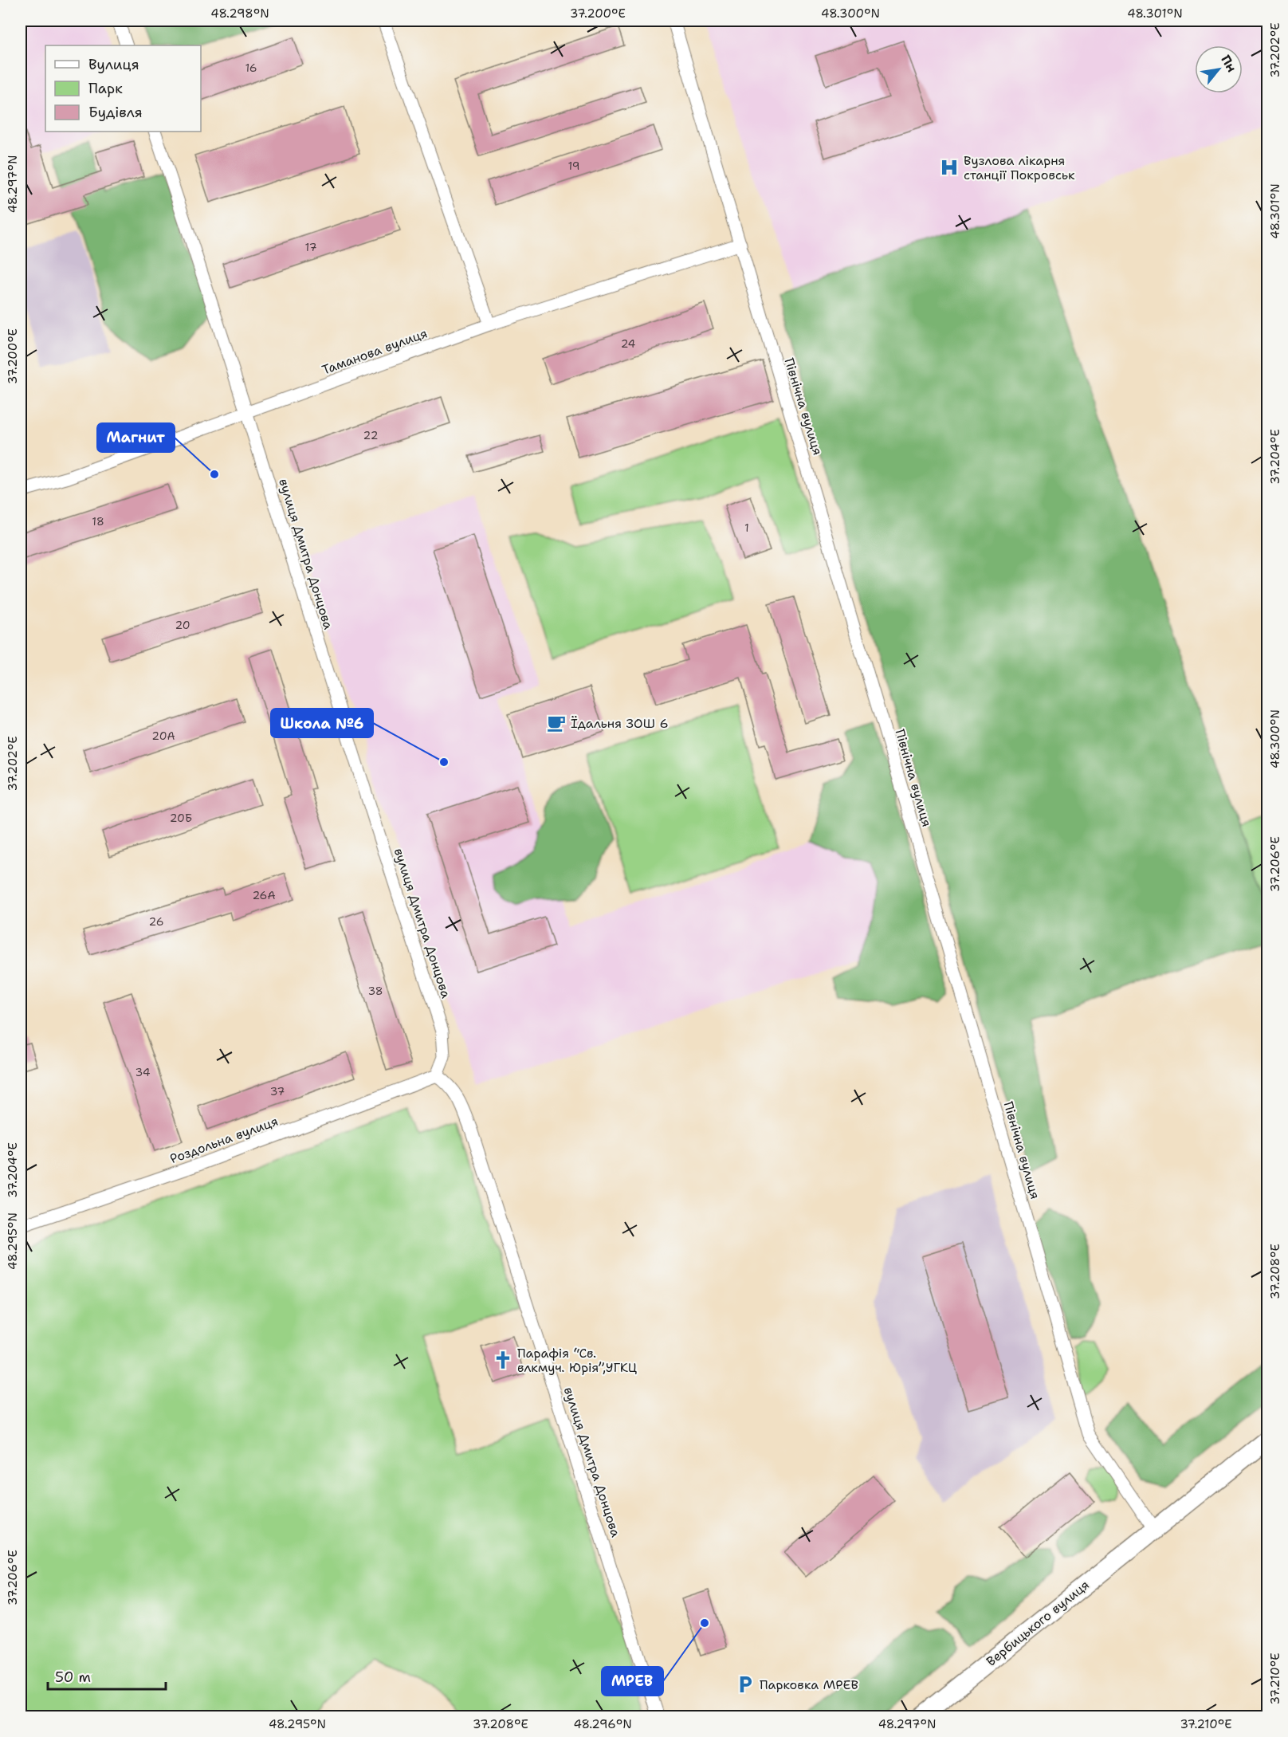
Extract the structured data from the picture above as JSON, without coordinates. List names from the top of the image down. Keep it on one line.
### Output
{"streets":{"main road":["Вербицького вулиця"],"street":["Таманова вулиця","Північна вулиця","вулиця Дмитра Донцова","Роздольна вулиця"]},"crossings":[["Таманова вулиця","Північна вулиця"],["Таманова вулиця","вулиця Дмитра Донцова"],["Північна вулиця","Вербицького вулиця"],["вулиця Дмитра Донцова","Роздольна вулиця"]],"places":{"hospital":["Вузлова лікарня станції Покровськ"],"other":["Магнит","Школа №6","МРЕВ"],"cafe":["Їдальня ЗОШ 6"],"church":["Парафія “Св. влкмуч. Юрія”,УГКЦ"],"parking":["Парковка МРЕВ"]},"house_numbers":["16","19","17","24","22","18","1","20","20А","20Б","26А","26","38","34","37"],"legend":["Вулиця","Парк","Будівля"],"scale_bar":"50 m","north":"top right","coordinates":["48.298°N","37.200°E","48.300°N","48.301°N","37.202°E","48.297°N","37.204°E","37.206°E","48.295°N","37.208°E","37.210°E","48.296°N"]}
